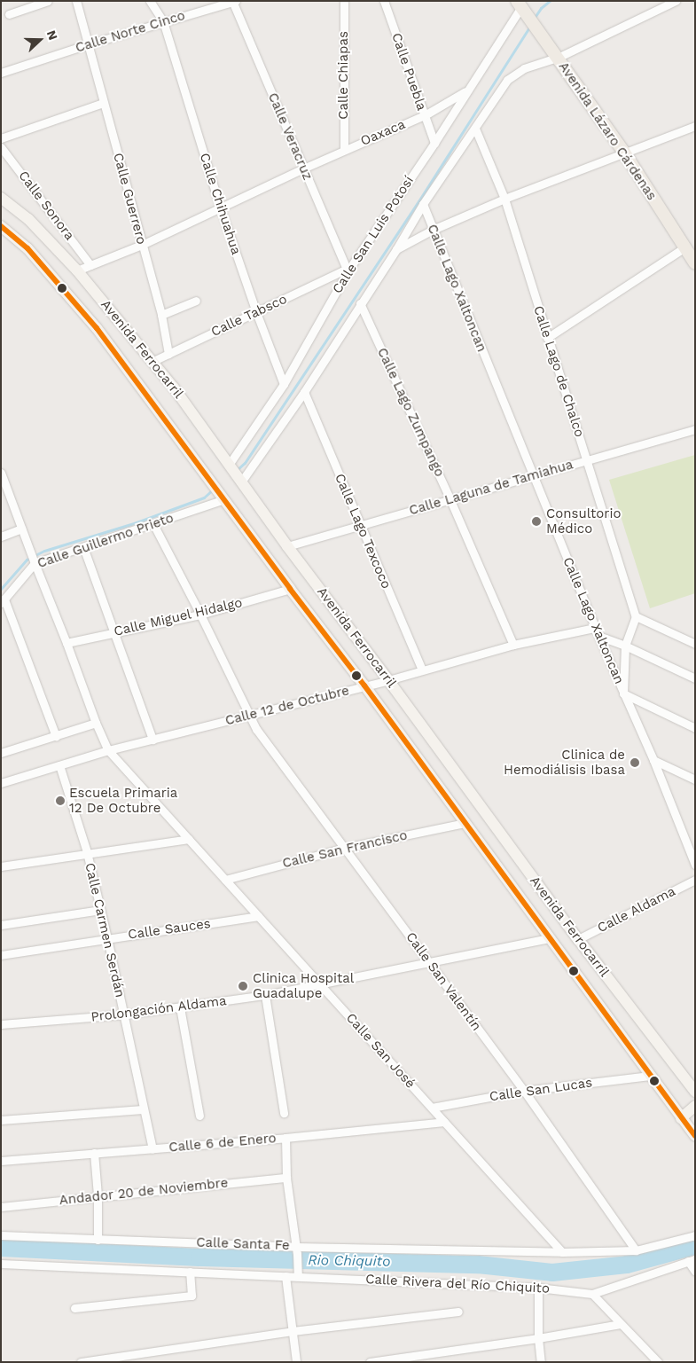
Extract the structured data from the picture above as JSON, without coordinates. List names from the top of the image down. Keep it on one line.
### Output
{"streets":{"main road":["Avenida Lázaro Cárdenas","Avenida Ferrocarril"],"street":["Calle Norte Cinco","Calle Puebla","Calle Chiapas","Oaxaca","Calle Veracruz","Calle Guerrero","Calle Chihuahua","Calle Sonora","Calle San Luis Potosí","Calle Lago Xaltoncan","Calle Tabsco","Calle Lago de Chalco","Calle Lago Zumpango","Calle Laguna de Tamiahua","Calle Lago Texcoco","Calle Guillermo Prieto","Calle Miguel Hidalgo","Calle 12 de Octubre","Calle San Francisco","Calle Aldama","Calle Sauces","Calle Carmen Serdán","Calle San Valentín","Prolongación Aldama","Calle San José","Calle San Lucas","Calle 6 de Enero","Andador 20 de Noviembre","Calle Santa Fe","Calle Rivera del Río Chiquito"]},"crossings":[["Calle Norte Cinco","Calle Veracruz"],["Calle Norte Cinco","Calle Guerrero"],["Calle Norte Cinco","Calle Chihuahua"],["Calle Puebla","Oaxaca"],["Calle Puebla","Calle San Luis Potosí"],["Calle Chiapas","Oaxaca"],["Avenida Lázaro Cárdenas","Calle San Luis Potosí"],["Oaxaca","Calle Veracruz"],["Oaxaca","Calle Guerrero"],["Oaxaca","Calle Chihuahua"],["Oaxaca","Calle Sonora"],["Oaxaca","Calle San Luis Potosí"],["Oaxaca","Avenida Ferrocarril"],["Calle Veracruz","Calle San Luis Potosí"],["Calle Veracruz","Calle Tabsco"],["Calle Guerrero","Calle Tabsco"],["Calle Chihuahua","Calle San Luis Potosí"],["Calle Chihuahua","Calle Tabsco"],["Calle San Luis Potosí","Calle Lago Xaltoncan"],["Calle San Luis Potosí","Calle Tabsco"],["Calle San Luis Potosí","Avenida Ferrocarril"],["Calle San Luis Potosí","Calle Lago de Chalco"],["Calle San Luis Potosí","Calle Lago Zumpango"],["Calle San Luis Potosí","Calle Lago Texcoco"],["Calle Lago Xaltoncan","Calle Laguna de Tamiahua"],["Calle Lago Xaltoncan","Calle 12 de Octubre"],["Calle Tabsco","Avenida Ferrocarril"],["Avenida Ferrocarril","Calle Laguna de Tamiahua"],["Avenida Ferrocarril","Calle Guillermo Prieto"],["Avenida Ferrocarril","Calle Miguel Hidalgo"],["Avenida Ferrocarril","Calle 12 de Octubre"],["Avenida Ferrocarril","Calle San Francisco"],["Avenida Ferrocarril","Calle Aldama"],["Avenida Ferrocarril","Prolongación Aldama"],["Avenida Ferrocarril","Calle San Lucas"],["Calle Lago de Chalco","Calle Laguna de Tamiahua"],["Calle Lago Zumpango","Calle Laguna de Tamiahua"],["Calle Lago Zumpango","Calle 12 de Octubre"],["Calle Laguna de Tamiahua","Calle Lago Texcoco"],["Calle Lago Texcoco","Calle 12 de Octubre"],["Calle Guillermo Prieto","Calle San Valentín"],["Calle Guillermo Prieto","Calle San José"],["Calle Miguel Hidalgo","Calle San Valentín"],["Calle Miguel Hidalgo","Calle San José"],["Calle 12 de Octubre","Calle Carmen Serdán"],["Calle 12 de Octubre","Calle San Valentín"],["Calle 12 de Octubre","Calle San José"],["Calle San Francisco","Calle San Valentín"],["Calle San Francisco","Calle San José"],["Calle Sauces","Calle Carmen Serdán"],["Calle Sauces","Calle San José"],["Calle Carmen Serdán","Prolongación Aldama"],["Calle Carmen Serdán","Calle 6 de Enero"],["Calle San Valentín","Prolongación Aldama"],["Calle San Valentín","Calle San Lucas"],["Calle San Valentín","Calle Santa Fe"],["Prolongación Aldama","Calle San José"],["Calle San José","Calle San Lucas"],["Calle San José","Calle 6 de Enero"],["Calle San José","Calle Santa Fe"]],"water":["Rio Chiquito"],"places":["Consultorio Médico","Clinica de Hemodiálisis Ibasa","Escuela Primaria 12 De Octubre","Clinica Hospital Guadalupe"],"north":"right"}
